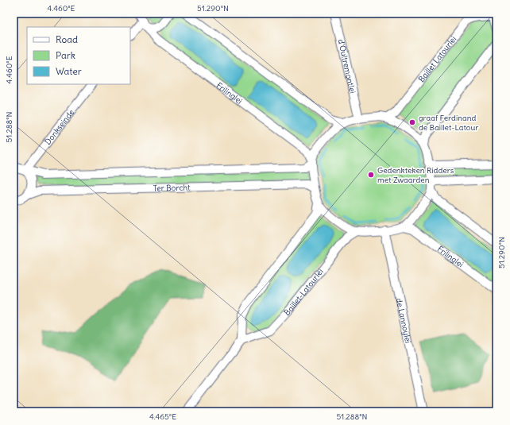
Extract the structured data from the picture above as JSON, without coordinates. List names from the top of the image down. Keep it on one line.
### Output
{"streets":{"street":["Baillet Latourlei","d'Oultremontlei","Frilinglei","Donkseinde","Ter Borcht","Baillet-Latourlei","de Lannoylei"]},"crossings":[["Frilinglei","Ter Borcht"],["Donkseinde","Ter Borcht"]],"places":["graaf Ferdinand de Baillet-Latour","Gedenkteken Ridders met Zwaarden"],"legend":["Road","Park","Water"],"coordinates":["4.460°E","51.290°N","51.288°N","4.465°E"]}
